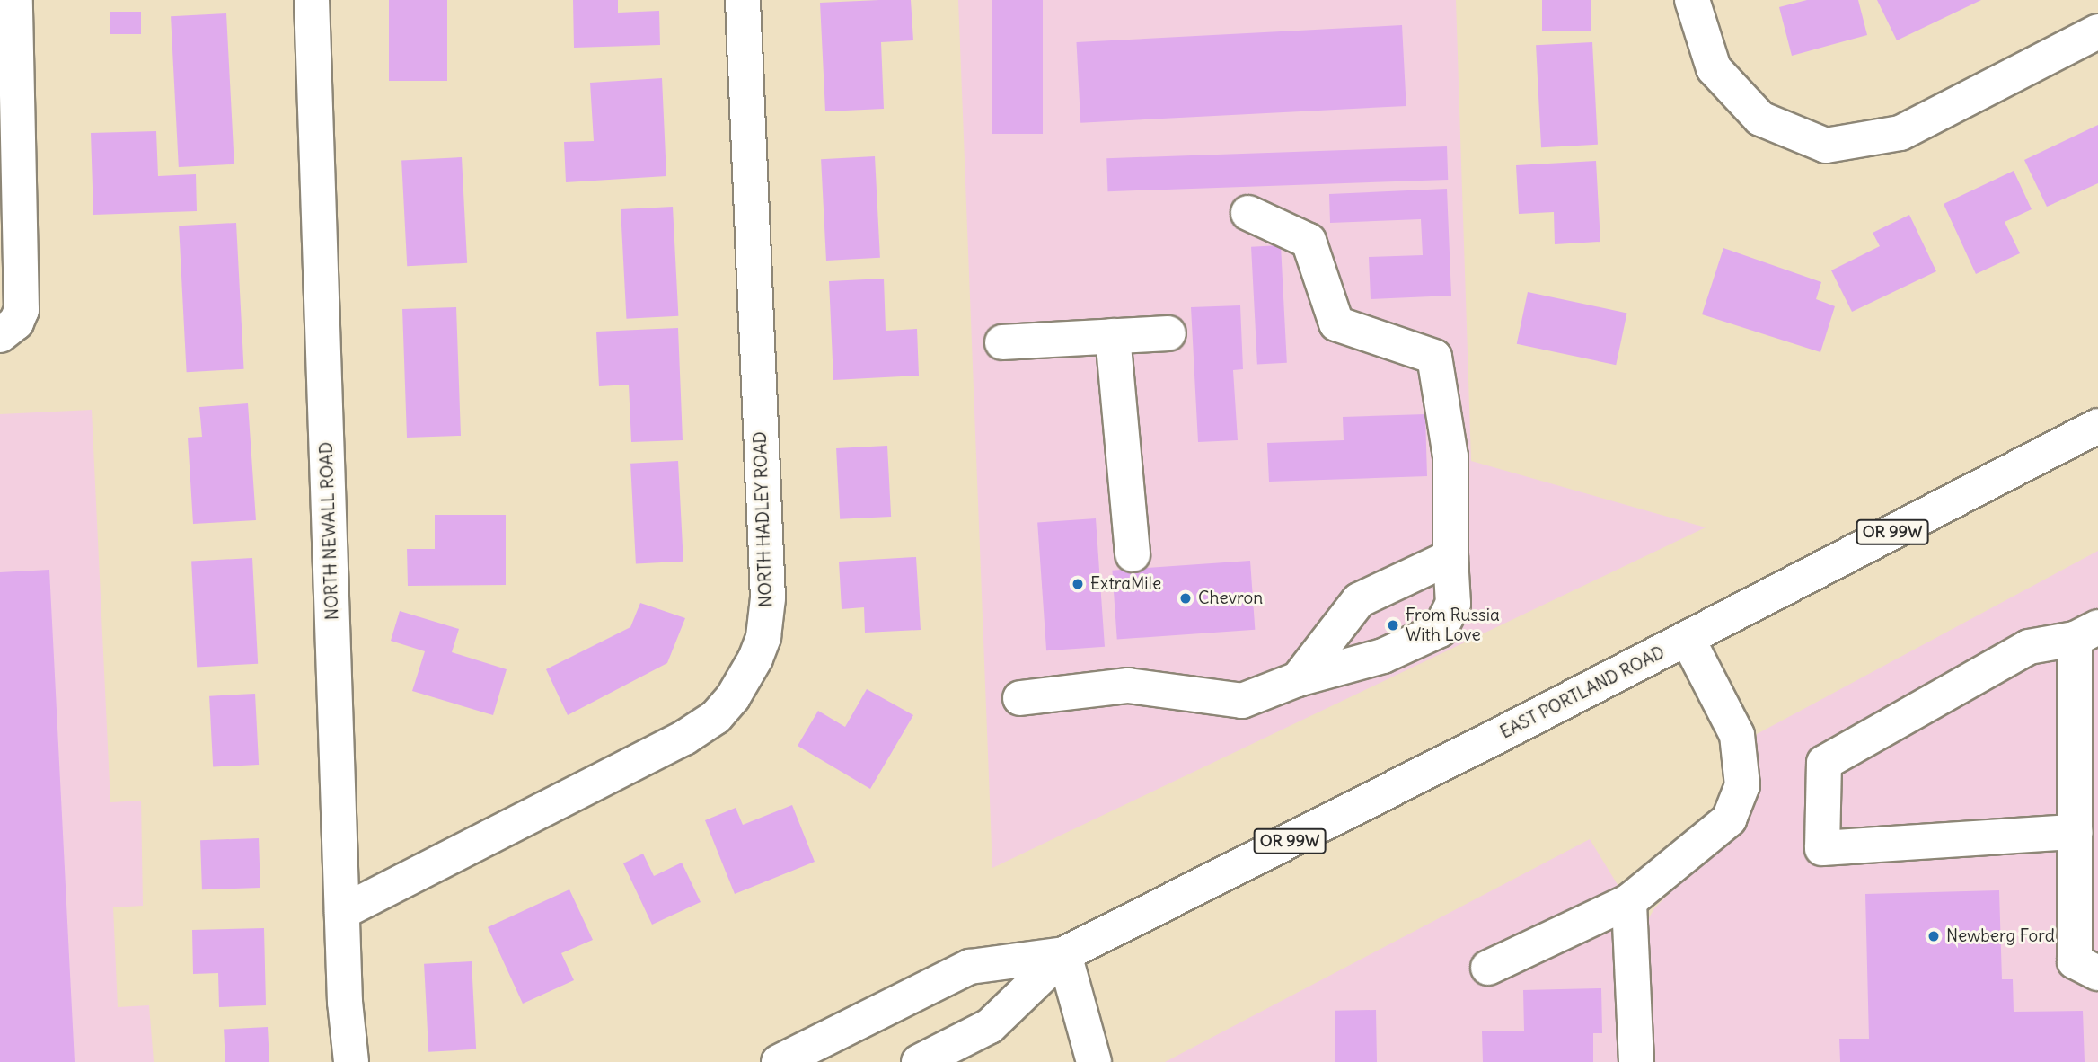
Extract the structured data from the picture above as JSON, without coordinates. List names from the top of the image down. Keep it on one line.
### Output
{"streets":{"main road":["NORTH HADLEY ROAD","NORTH NEWALL ROAD","OR 99W","EAST PORTLAND ROAD"]},"crossings":[["NORTH HADLEY ROAD","NORTH NEWALL ROAD"]],"places":["ExtraMile","Chevron","From Russia With Love","Newberg Ford"]}
